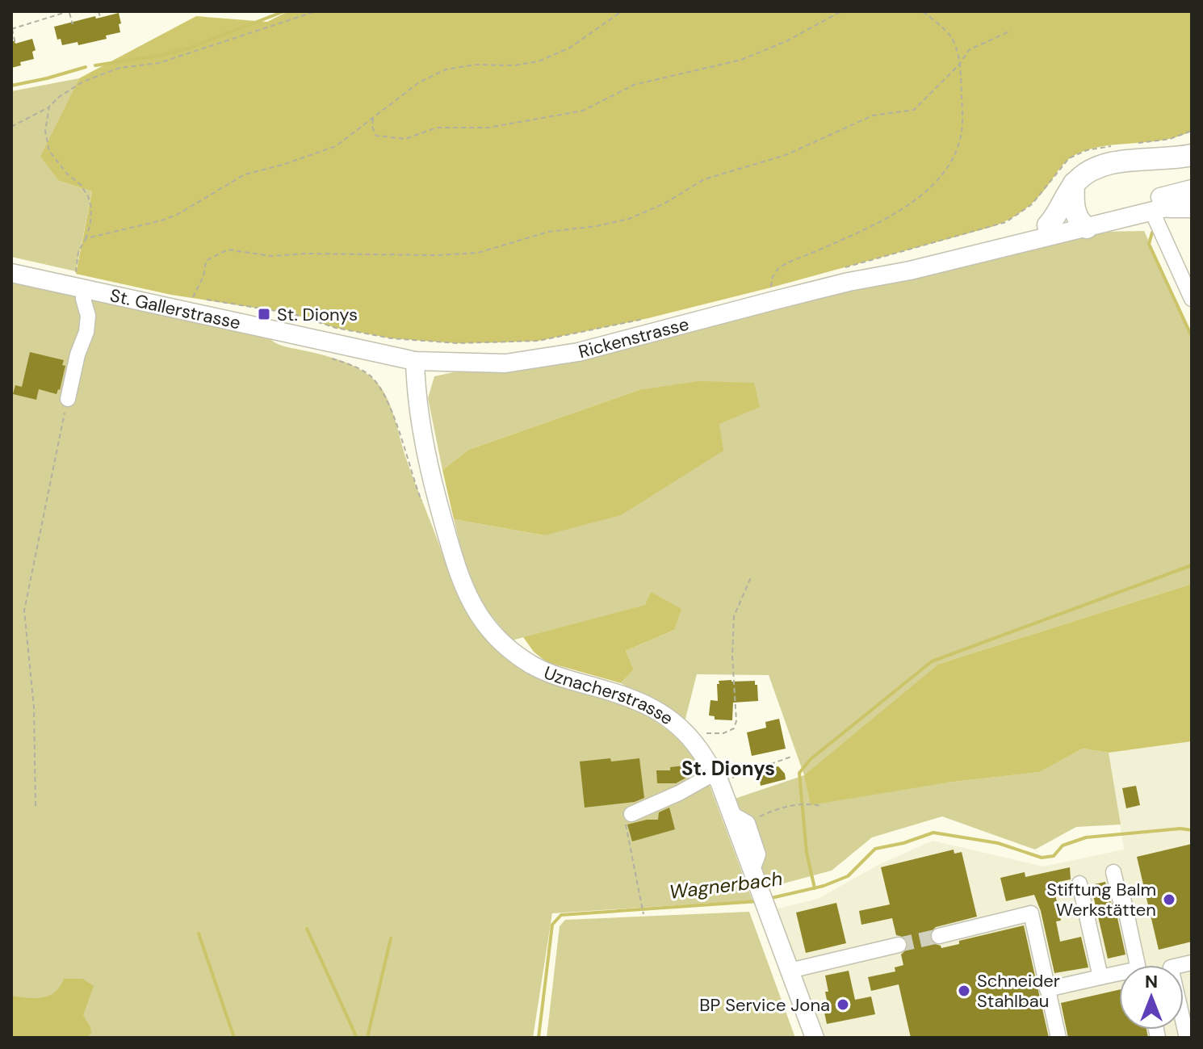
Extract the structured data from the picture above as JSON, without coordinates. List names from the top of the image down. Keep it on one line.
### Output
{"streets":{"main road":["St. Gallerstrasse","Rickenstrasse","Uznacherstrasse"]},"crossings":[["St. Gallerstrasse","Rickenstrasse"],["St. Gallerstrasse","Uznacherstrasse"],["Rickenstrasse","Uznacherstrasse"]],"districts":["St. Dionys"],"water":["Wagnerbach"],"places":{"transit":["St. Dionys"],"other":["Stiftung Balm Werkstätten","Schneider Stahlbau","BP Service Jona"]},"north":"top"}
